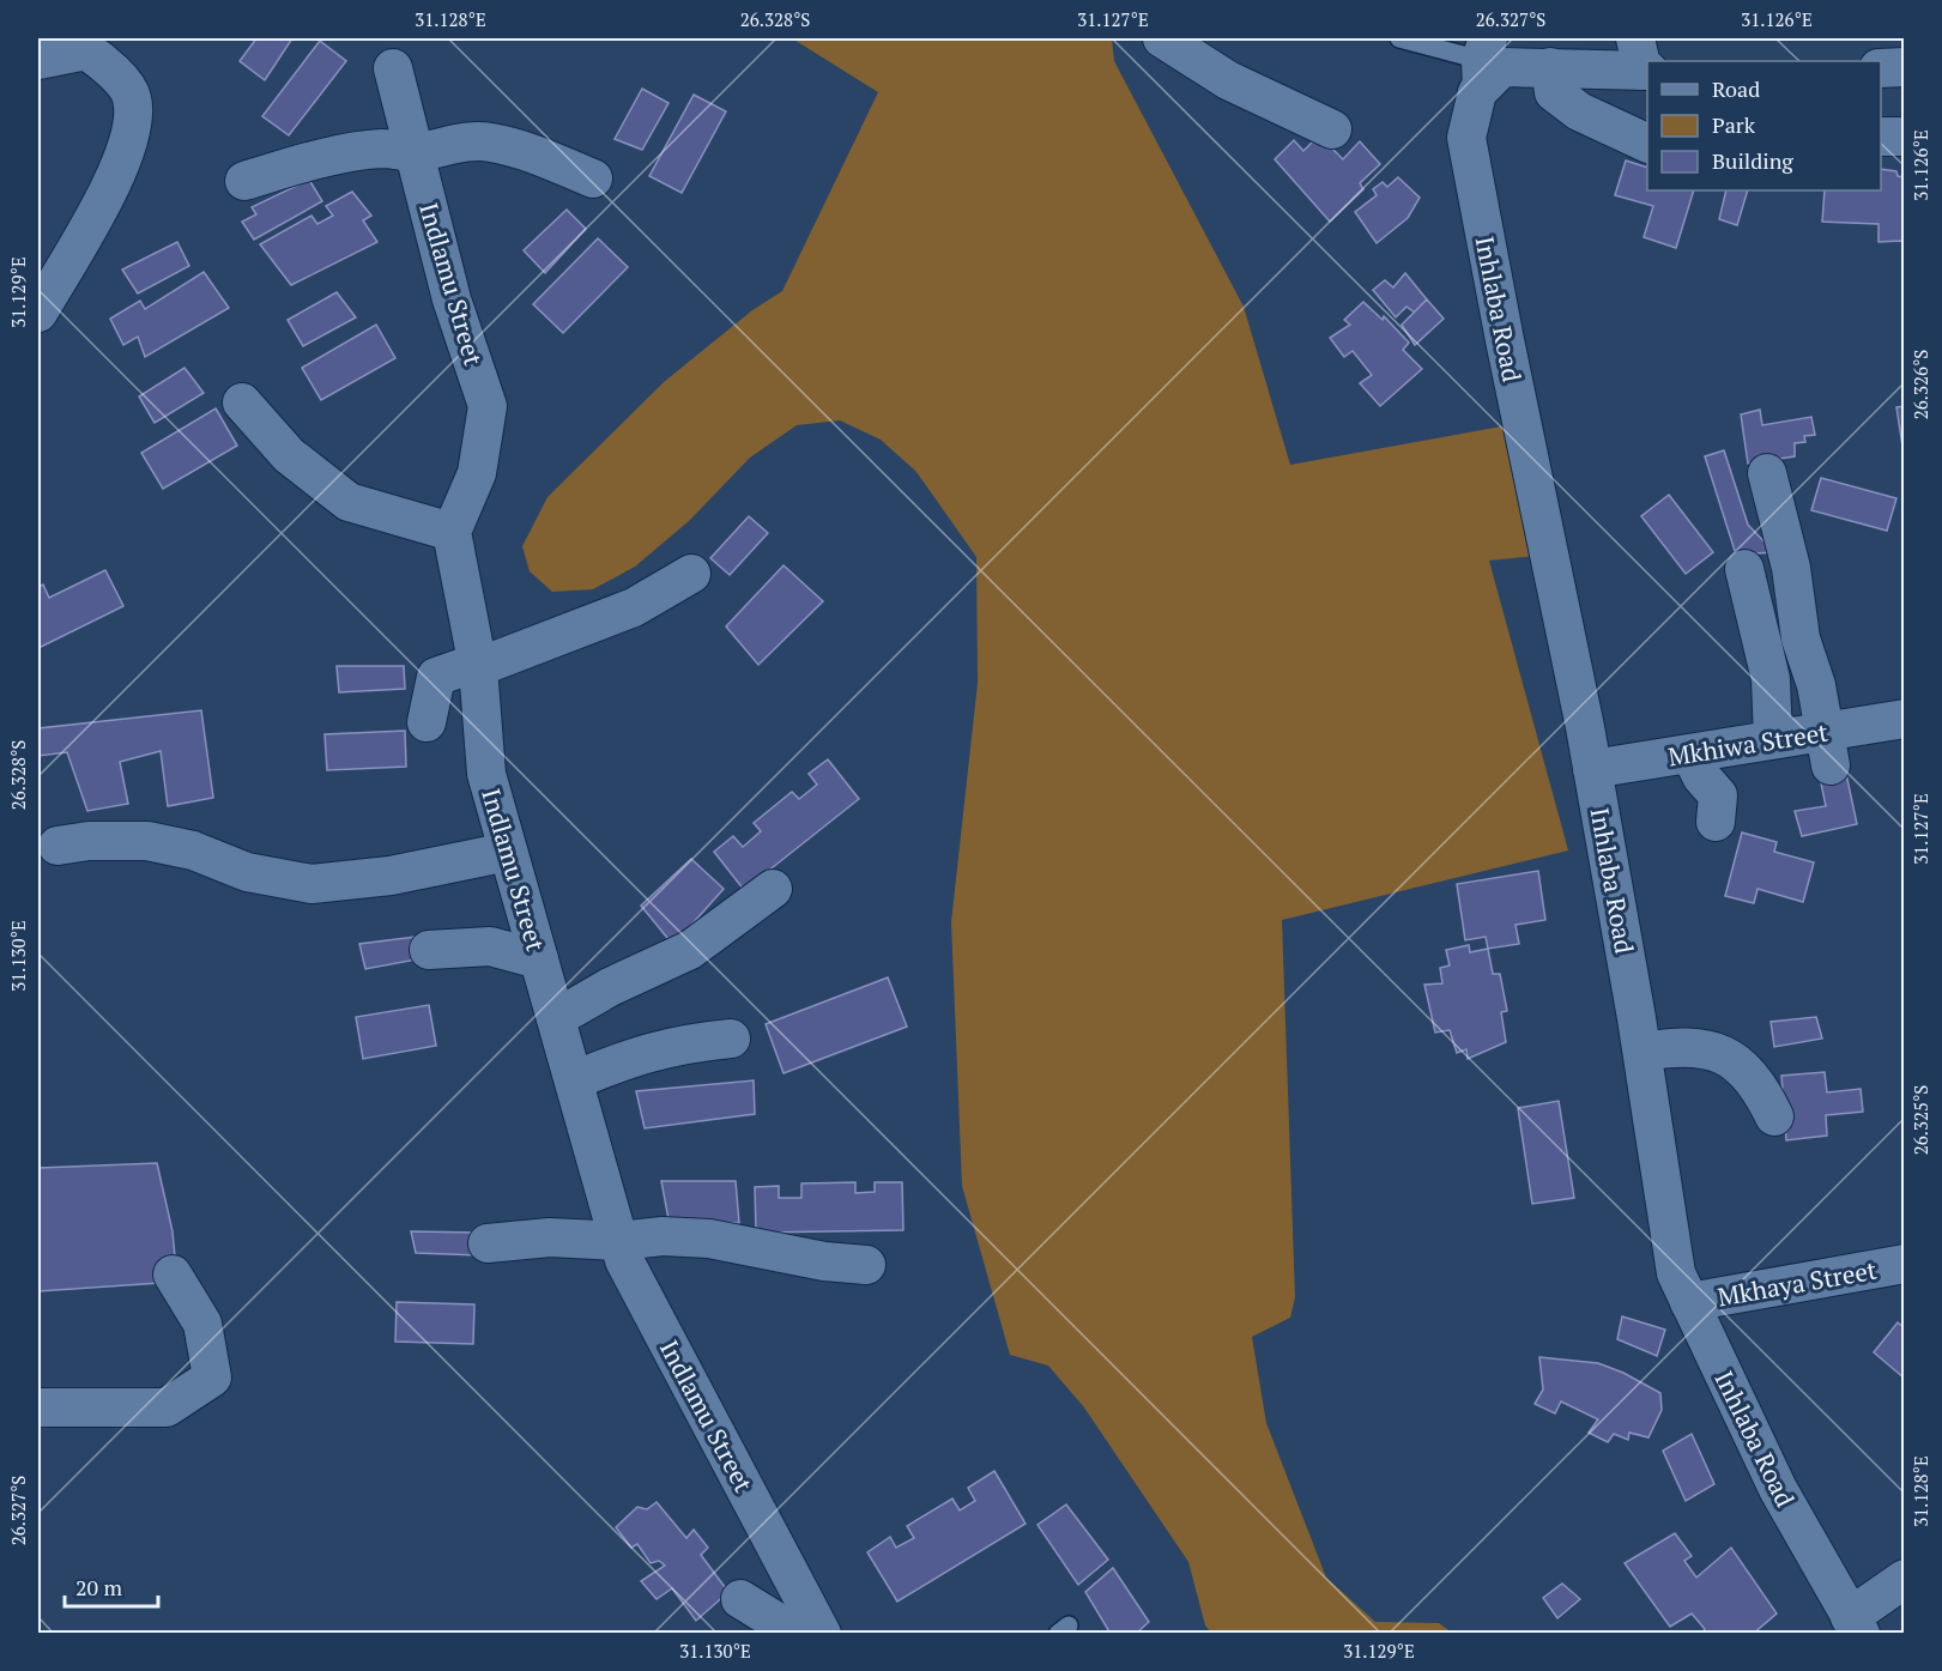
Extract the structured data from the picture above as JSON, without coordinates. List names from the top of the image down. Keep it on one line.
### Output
{"streets":{"street":["Indlamu Street","Inhlaba Road","Mkhiwa Street","Mkhaya Street"]},"crossings":[["Inhlaba Road","Mkhiwa Street"],["Inhlaba Road","Mkhaya Street"]],"legend":["Road","Park","Building"],"scale_bar":"20 m","coordinates":["31.128°E","26.328°S","31.127°E","26.327°S","31.126°E","31.129°E","26.326°S","31.130°E","26.325°S"]}
